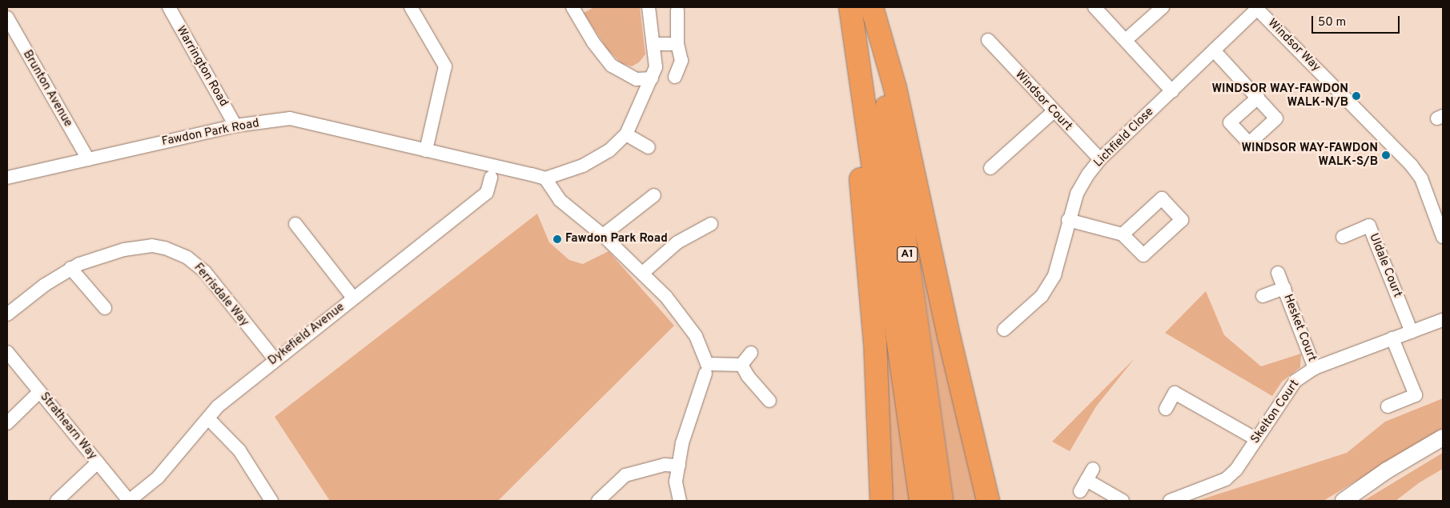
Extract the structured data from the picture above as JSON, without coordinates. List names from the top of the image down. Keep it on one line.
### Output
{"streets":{"highway":["A1"],"street":["Windsor Way","Warrington Road","Brunton Avenue","Windsor Court","Fawdon Park Road","Lichfield Close","Uldale Court","Ferrisdale Way","Hesket Court","Dykefield Avenue","Skelton Court","Strathearn Way"]},"crossings":[["Windsor Way","Lichfield Close"],["Warrington Road","Fawdon Park Road"],["Brunton Avenue","Fawdon Park Road"],["Windsor Court","Lichfield Close"],["Uldale Court","Skelton Court"],["Ferrisdale Way","Dykefield Avenue"],["Hesket Court","Skelton Court"],["Dykefield Avenue","Strathearn Way"]],"places":["WINDSOR WAY-FAWDON WALK-N/B","WINDSOR WAY-FAWDON WALK-S/B","Fawdon Park Road"],"scale_bar":"50 m"}
